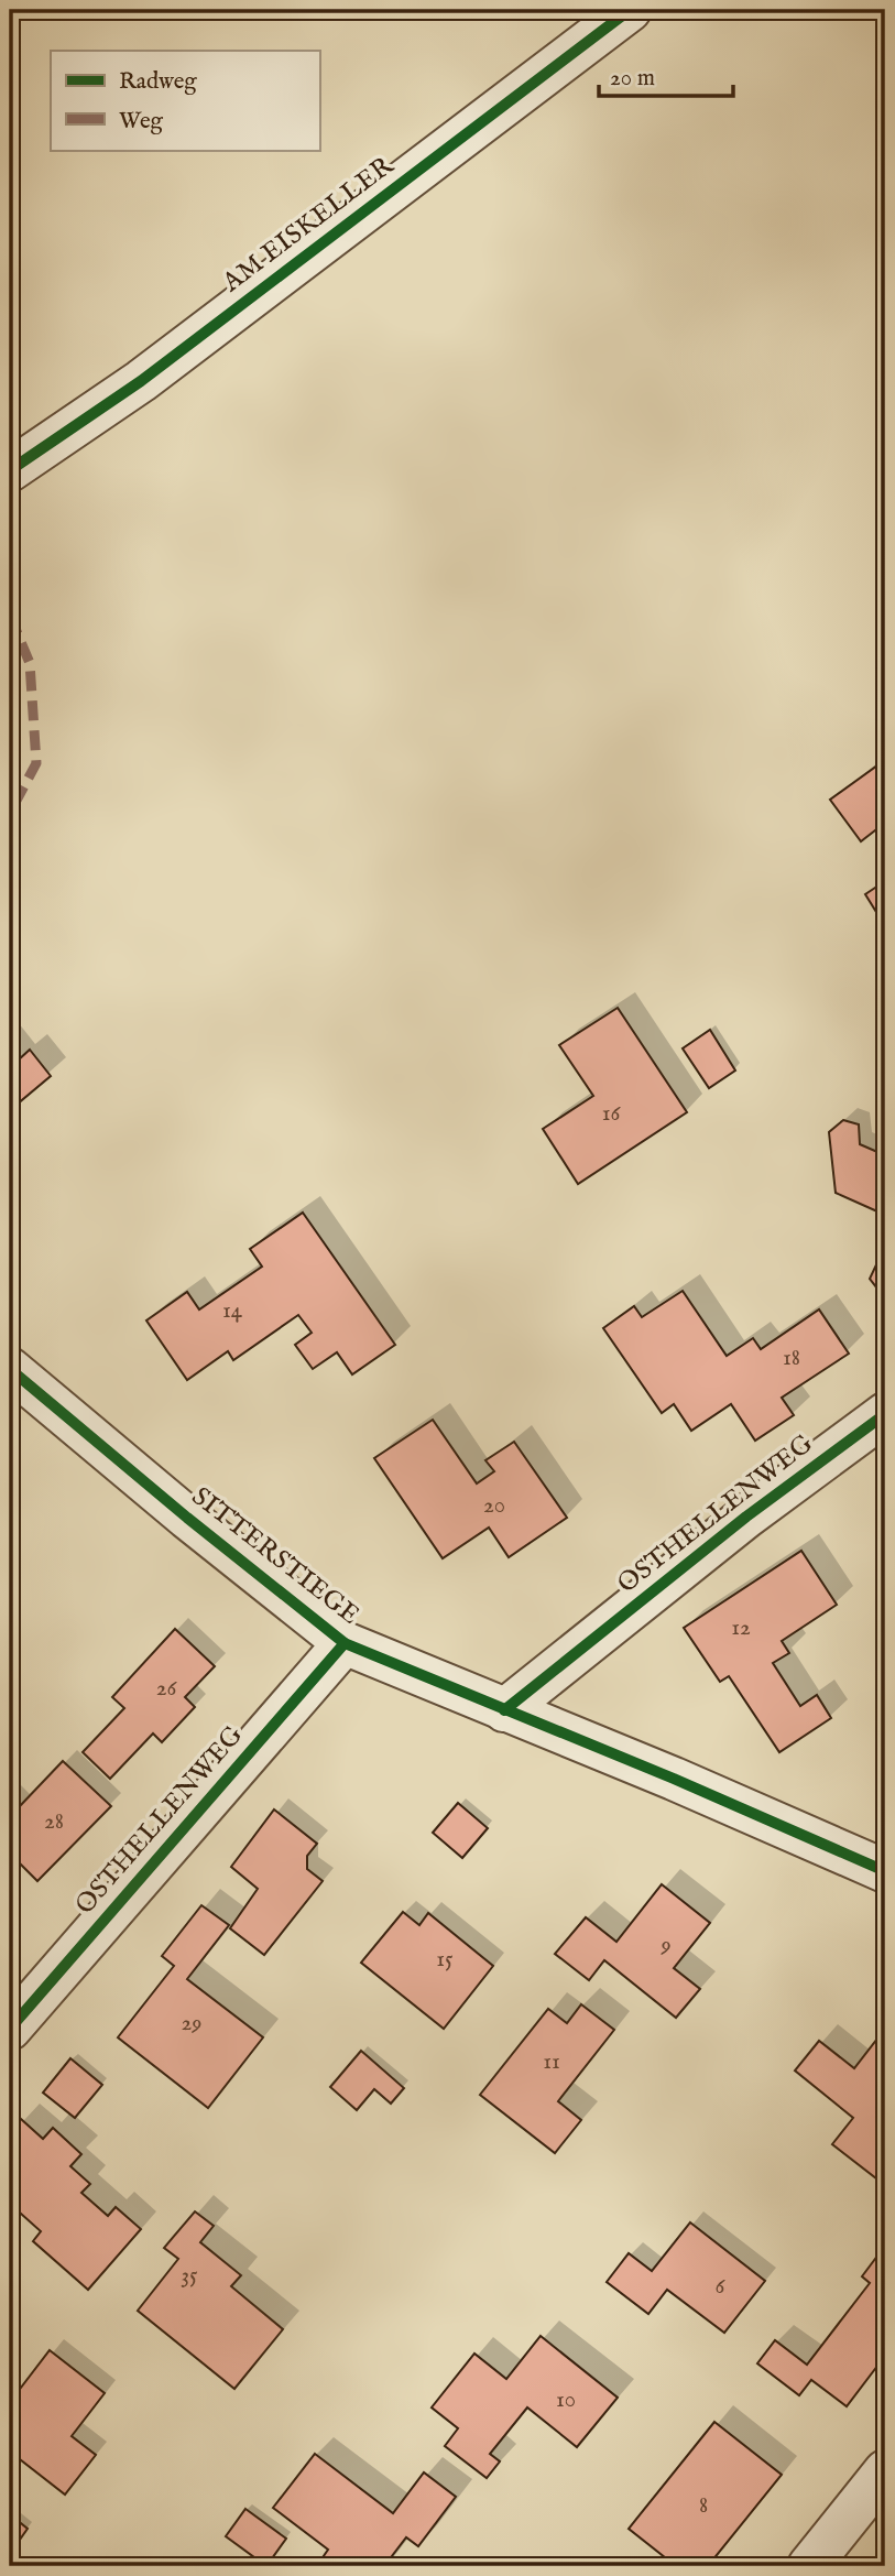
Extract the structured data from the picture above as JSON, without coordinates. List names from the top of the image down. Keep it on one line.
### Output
{"streets":{"street":["AM EISKELLER","OSTHELLENWEG","SITTERSTIEGE"]},"crossings":[["OSTHELLENWEG","SITTERSTIEGE"]],"house_numbers":["16","14","18","20","12","26","28","9","15","29","11","35","6","10","8"],"legend":["Radweg","Weg"],"scale_bar":"20 m"}
